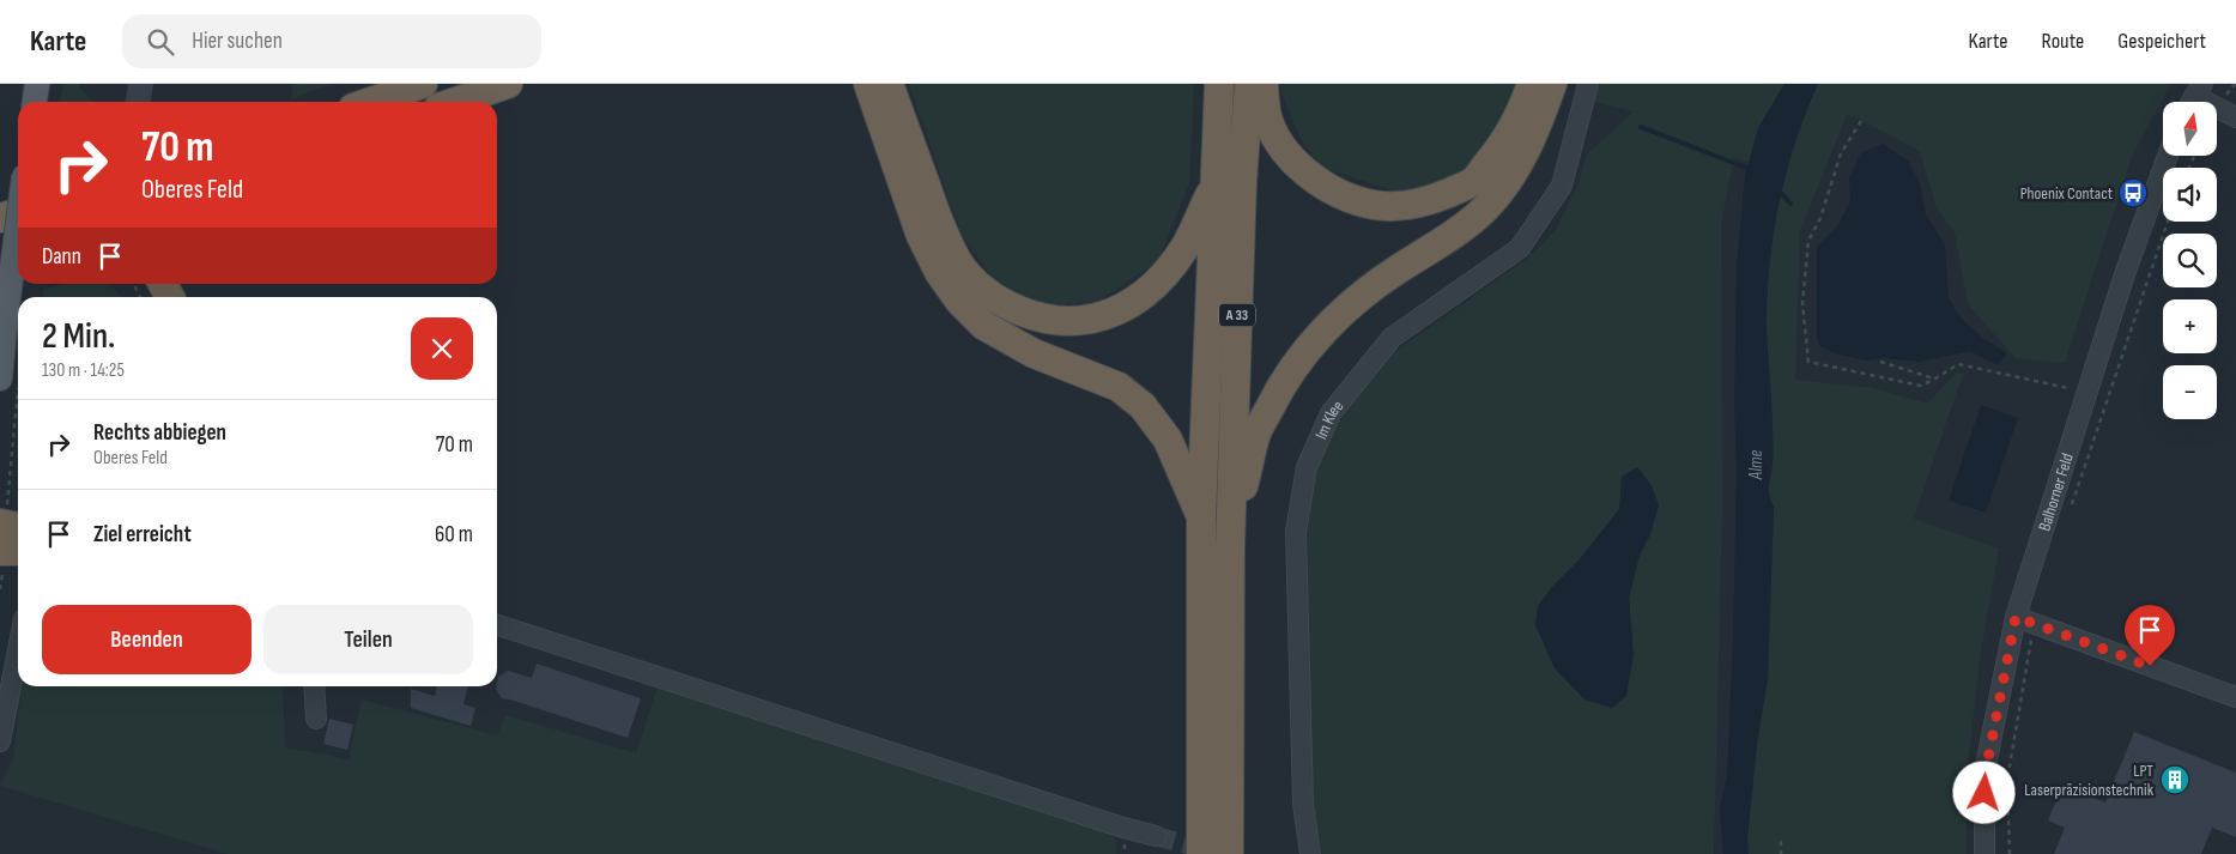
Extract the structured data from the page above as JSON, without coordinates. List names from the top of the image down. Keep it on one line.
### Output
{"streets":{"highway":["A 33"],"street":["Im Klee","Balhorner Feld"]},"water":["Alme"],"places":{"bus stop":["Phoenix Contact"],"building":["LPT Laserpräzisionstechnik"]},"north":"top","page":{"header":"Karte","search":"Hier suchen","nav":["Karte","Route","Gespeichert"],"map_buttons":["+","−"],"turn":["70 m","Oberes Feld"],"then":"Dann","heading":["2 Min.","130 m · 14:25"],"list":[{"name":"Rechts abbiegen","note":"Oberes Feld","value":"70 m"},{"name":"Ziel erreicht","value":"60 m"}],"buttons":["Beenden","Teilen"]}}
